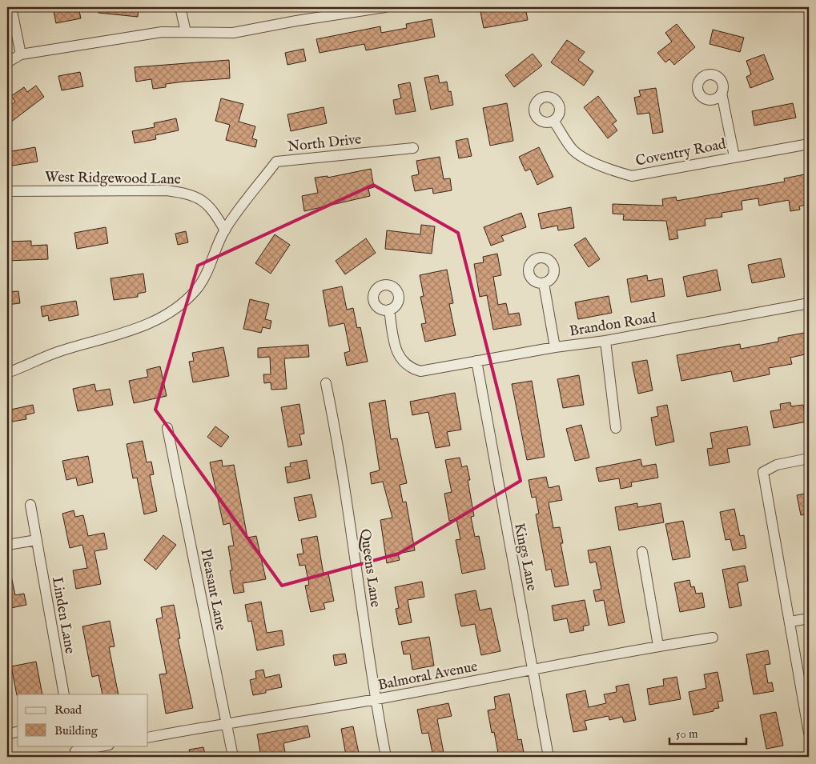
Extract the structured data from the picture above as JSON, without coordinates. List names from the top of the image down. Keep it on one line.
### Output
{"streets":{"street":["North Drive","Coventry Road","West Ridgewood Lane","Brandon Road","Kings Lane","Queens Lane","Pleasant Lane","Linden Lane","Balmoral Avenue"]},"crossings":[["North Drive","West Ridgewood Lane"],["Brandon Road","Kings Lane"],["Kings Lane","Balmoral Avenue"],["Queens Lane","Balmoral Avenue"],["Pleasant Lane","Balmoral Avenue"]],"legend":["Road","Building"],"scale_bar":"50 m"}
